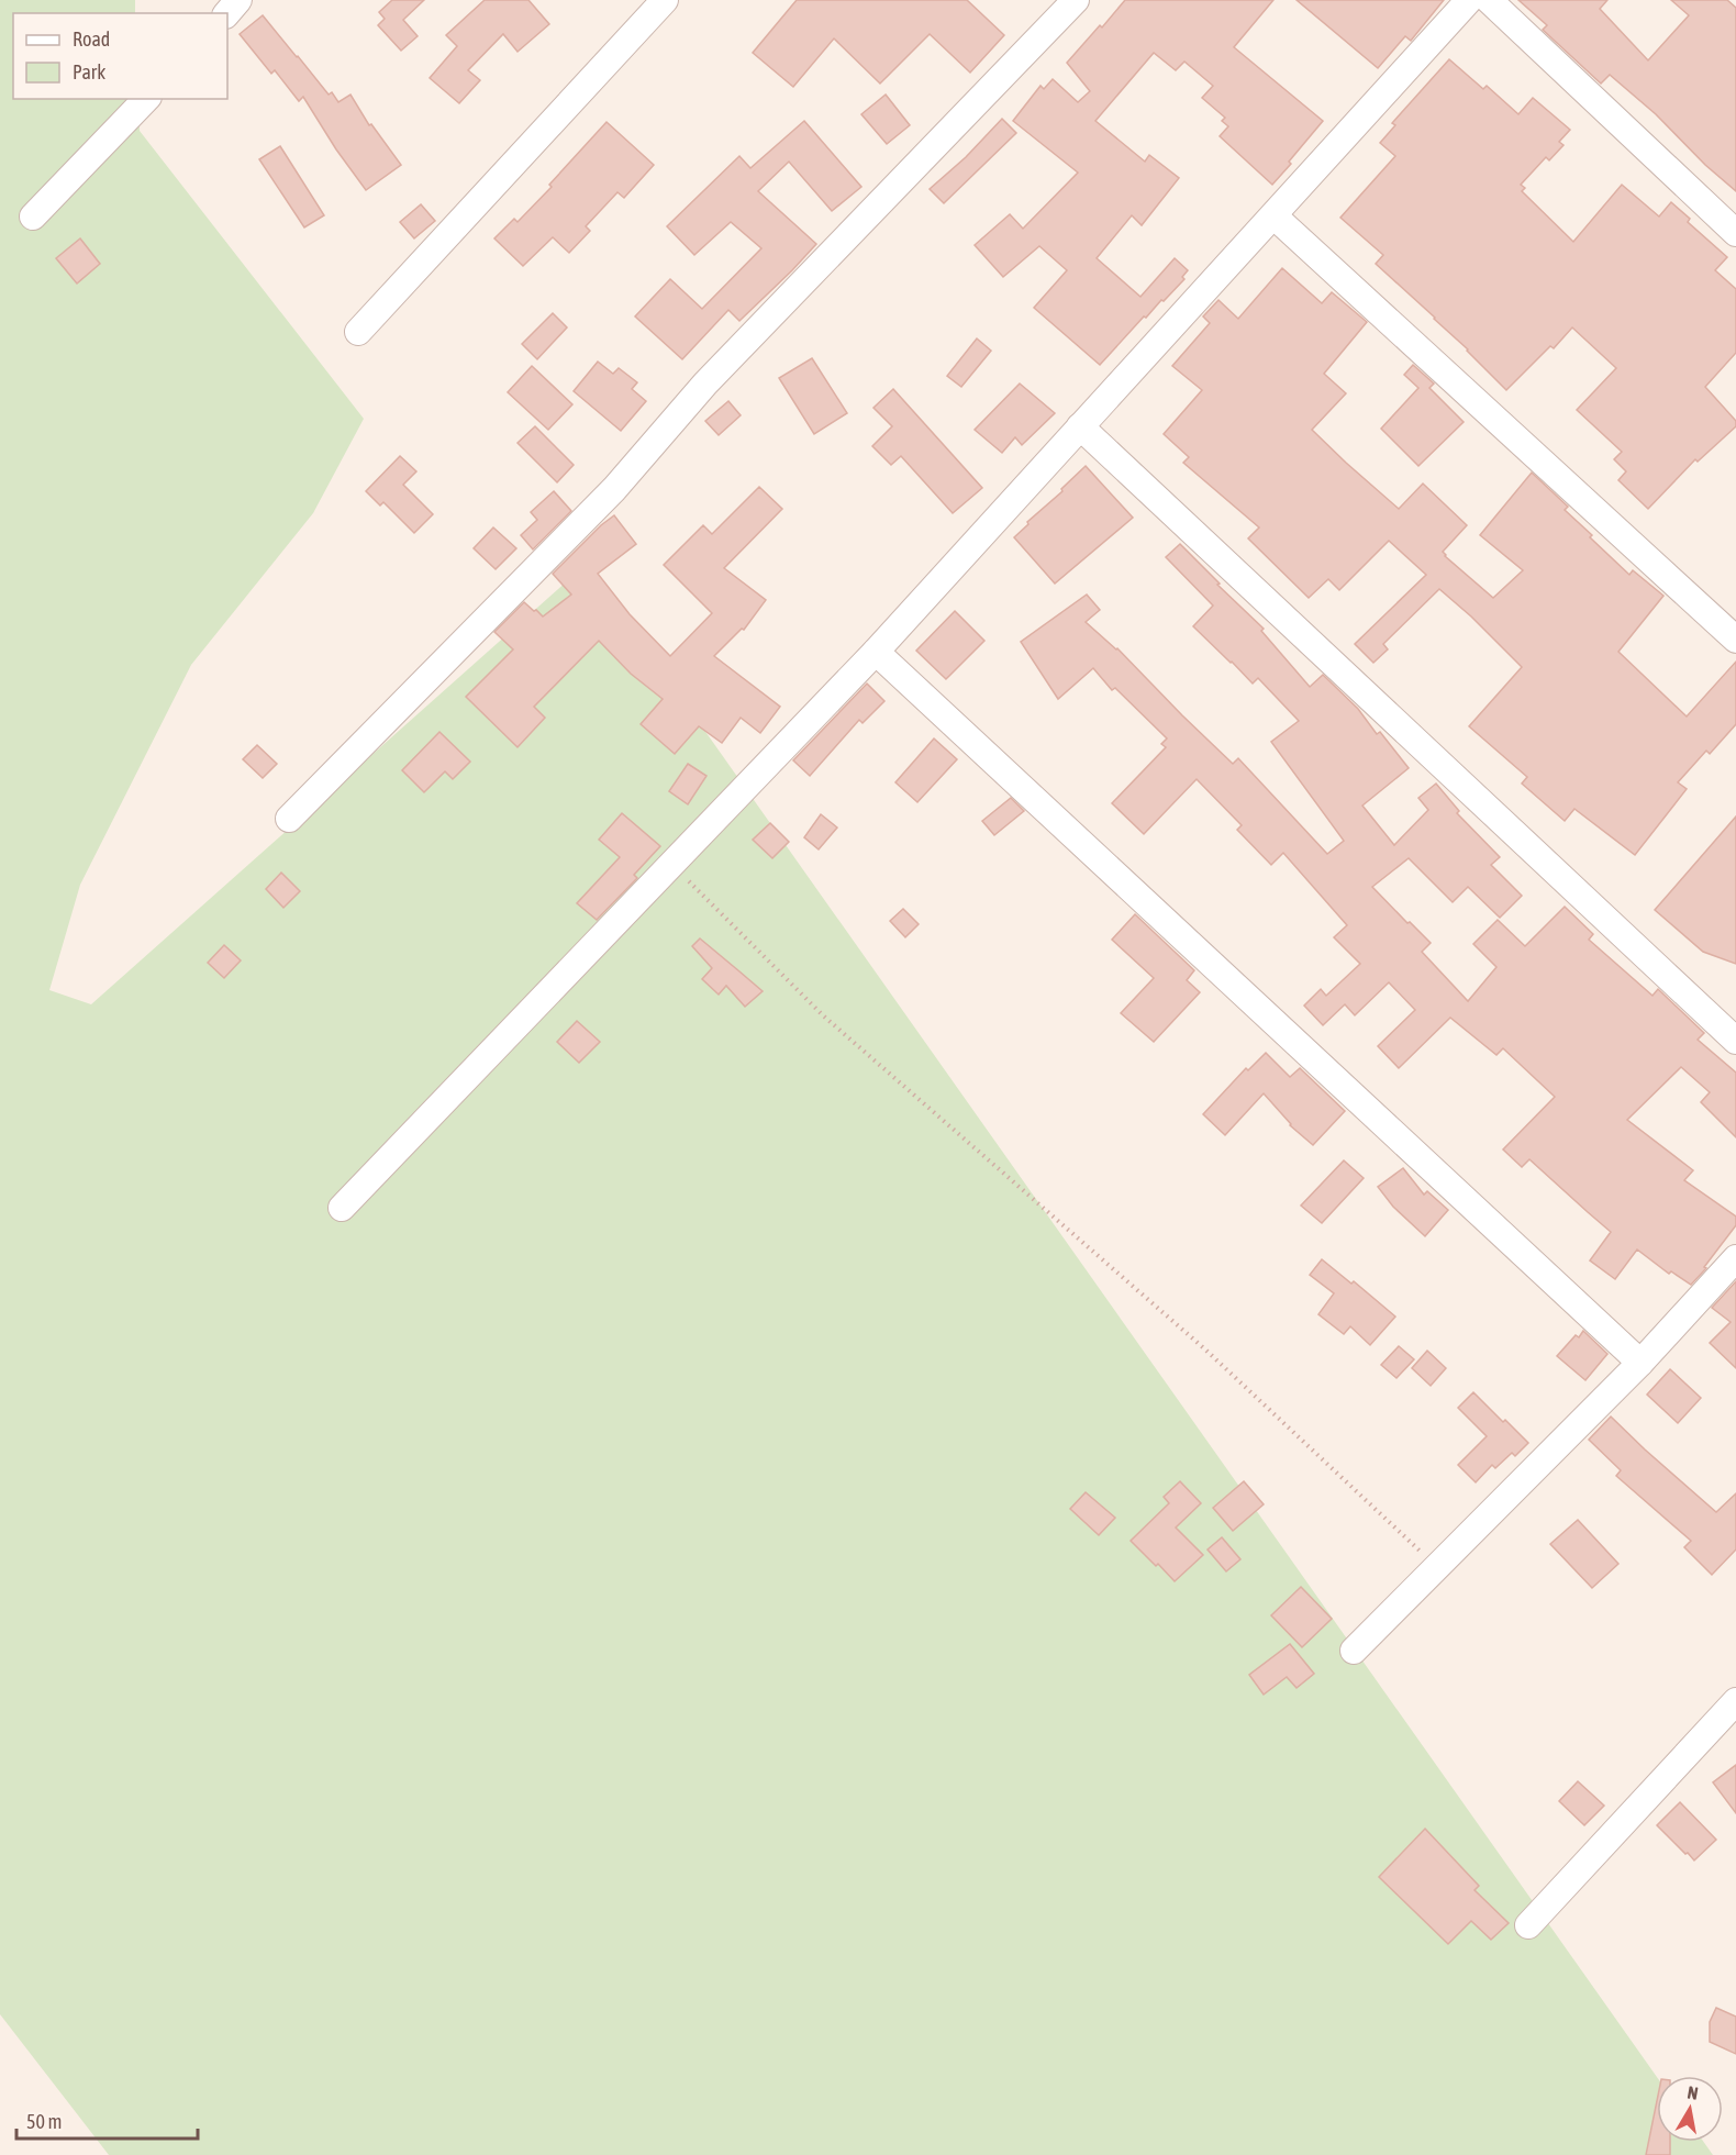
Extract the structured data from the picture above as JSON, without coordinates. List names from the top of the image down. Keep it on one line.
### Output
{"legend":["Road","Park"],"scale_bar":"50 m","north":"top"}
